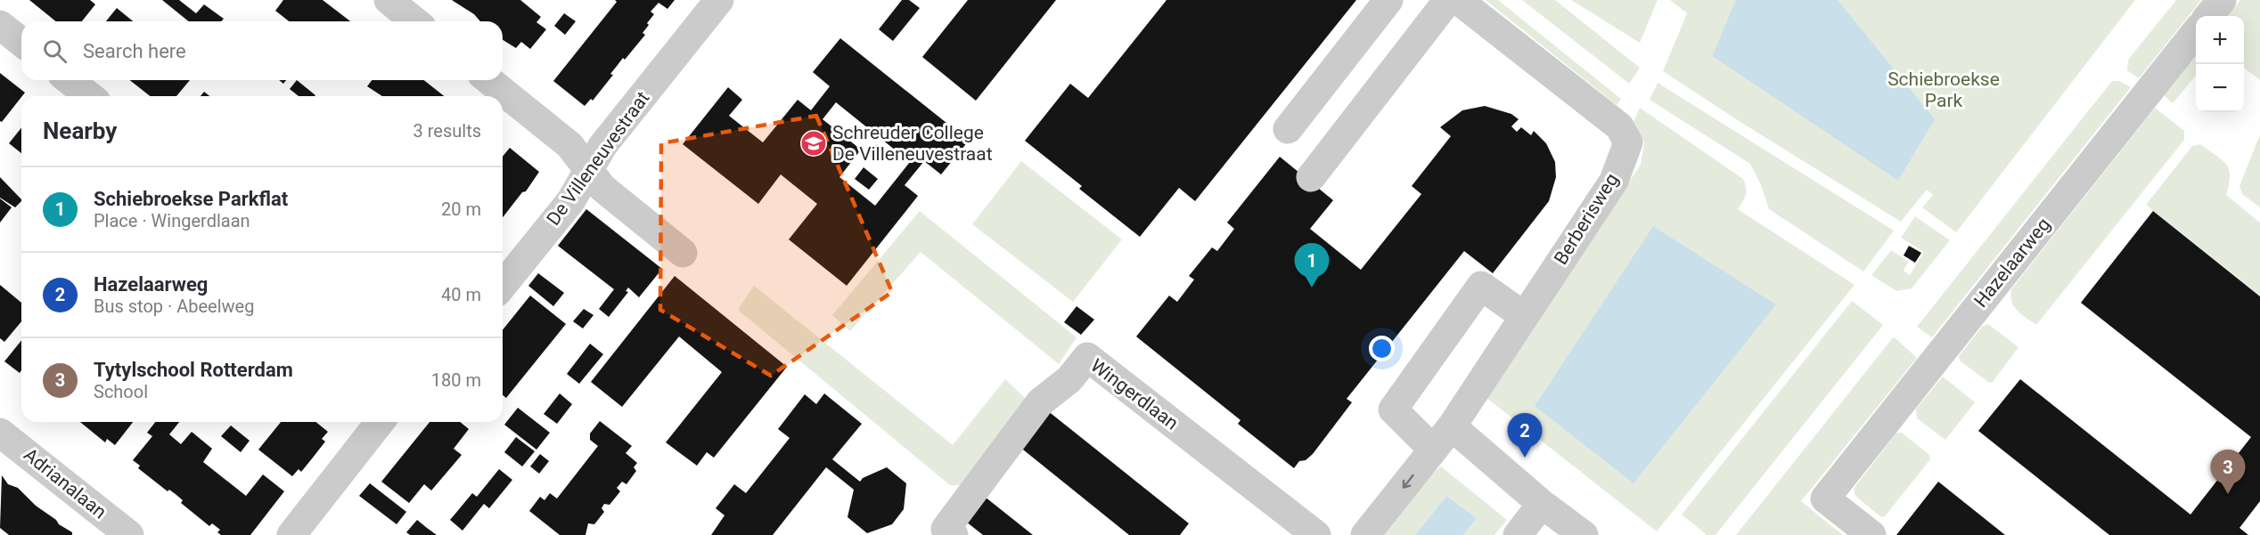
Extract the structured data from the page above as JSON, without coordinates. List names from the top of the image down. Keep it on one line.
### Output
{"streets":{"street":["De Villeneuvestraat","Berberisweg","Hazelaarweg","Wingerdlaan","Adrianalaan"]},"parks":["Schiebroekse Park"],"places":{"school or university":["Schreuder College De Villeneuvestraat"]},"page":{"map_buttons":["+","−"],"search":"Search here","heading":["Nearby","3 results"],"list":[{"mark":"1","name":"Schiebroekse Parkflat","note":"Place · Wingerdlaan","value":"20 m"},{"mark":"2","name":"Hazelaarweg","note":"Bus stop · Abeelweg","value":"40 m"},{"mark":"3","name":"Tytylschool Rotterdam","note":"School","value":"180 m"}],"pins":["1","2","3"]}}
